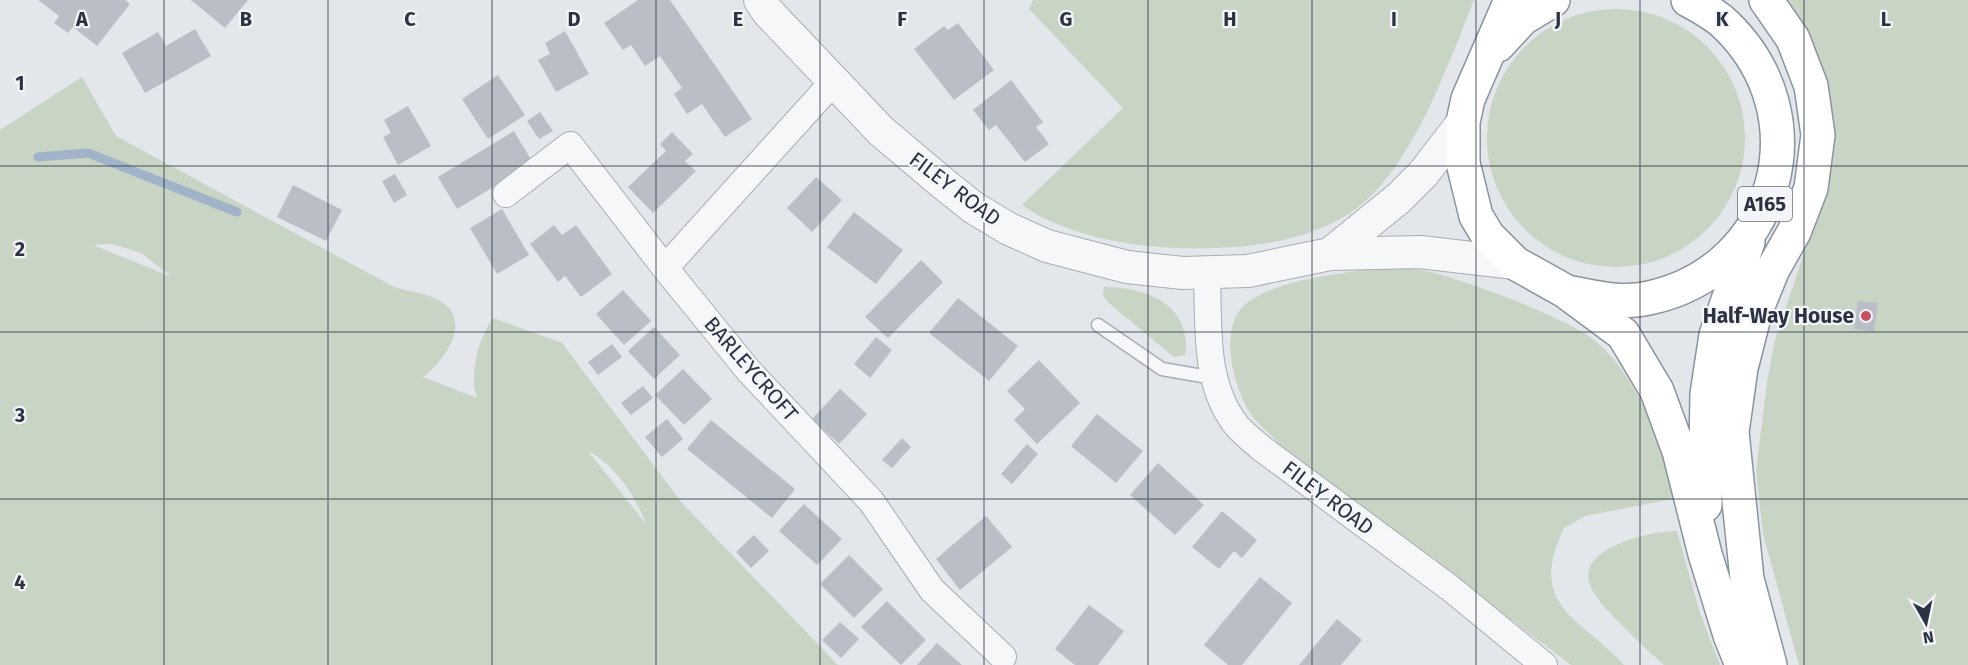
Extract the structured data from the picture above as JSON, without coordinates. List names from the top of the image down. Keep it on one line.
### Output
{"streets":{"highway":["FILEY ROAD","A165"],"street":["BARLEYCROFT"]},"places":["Half-Way House"],"north":"bottom","grid":{"columns":["A","B","C","D","E","F","G","H","I","J","K","L"],"rows":["1","2","3","4"]}}
